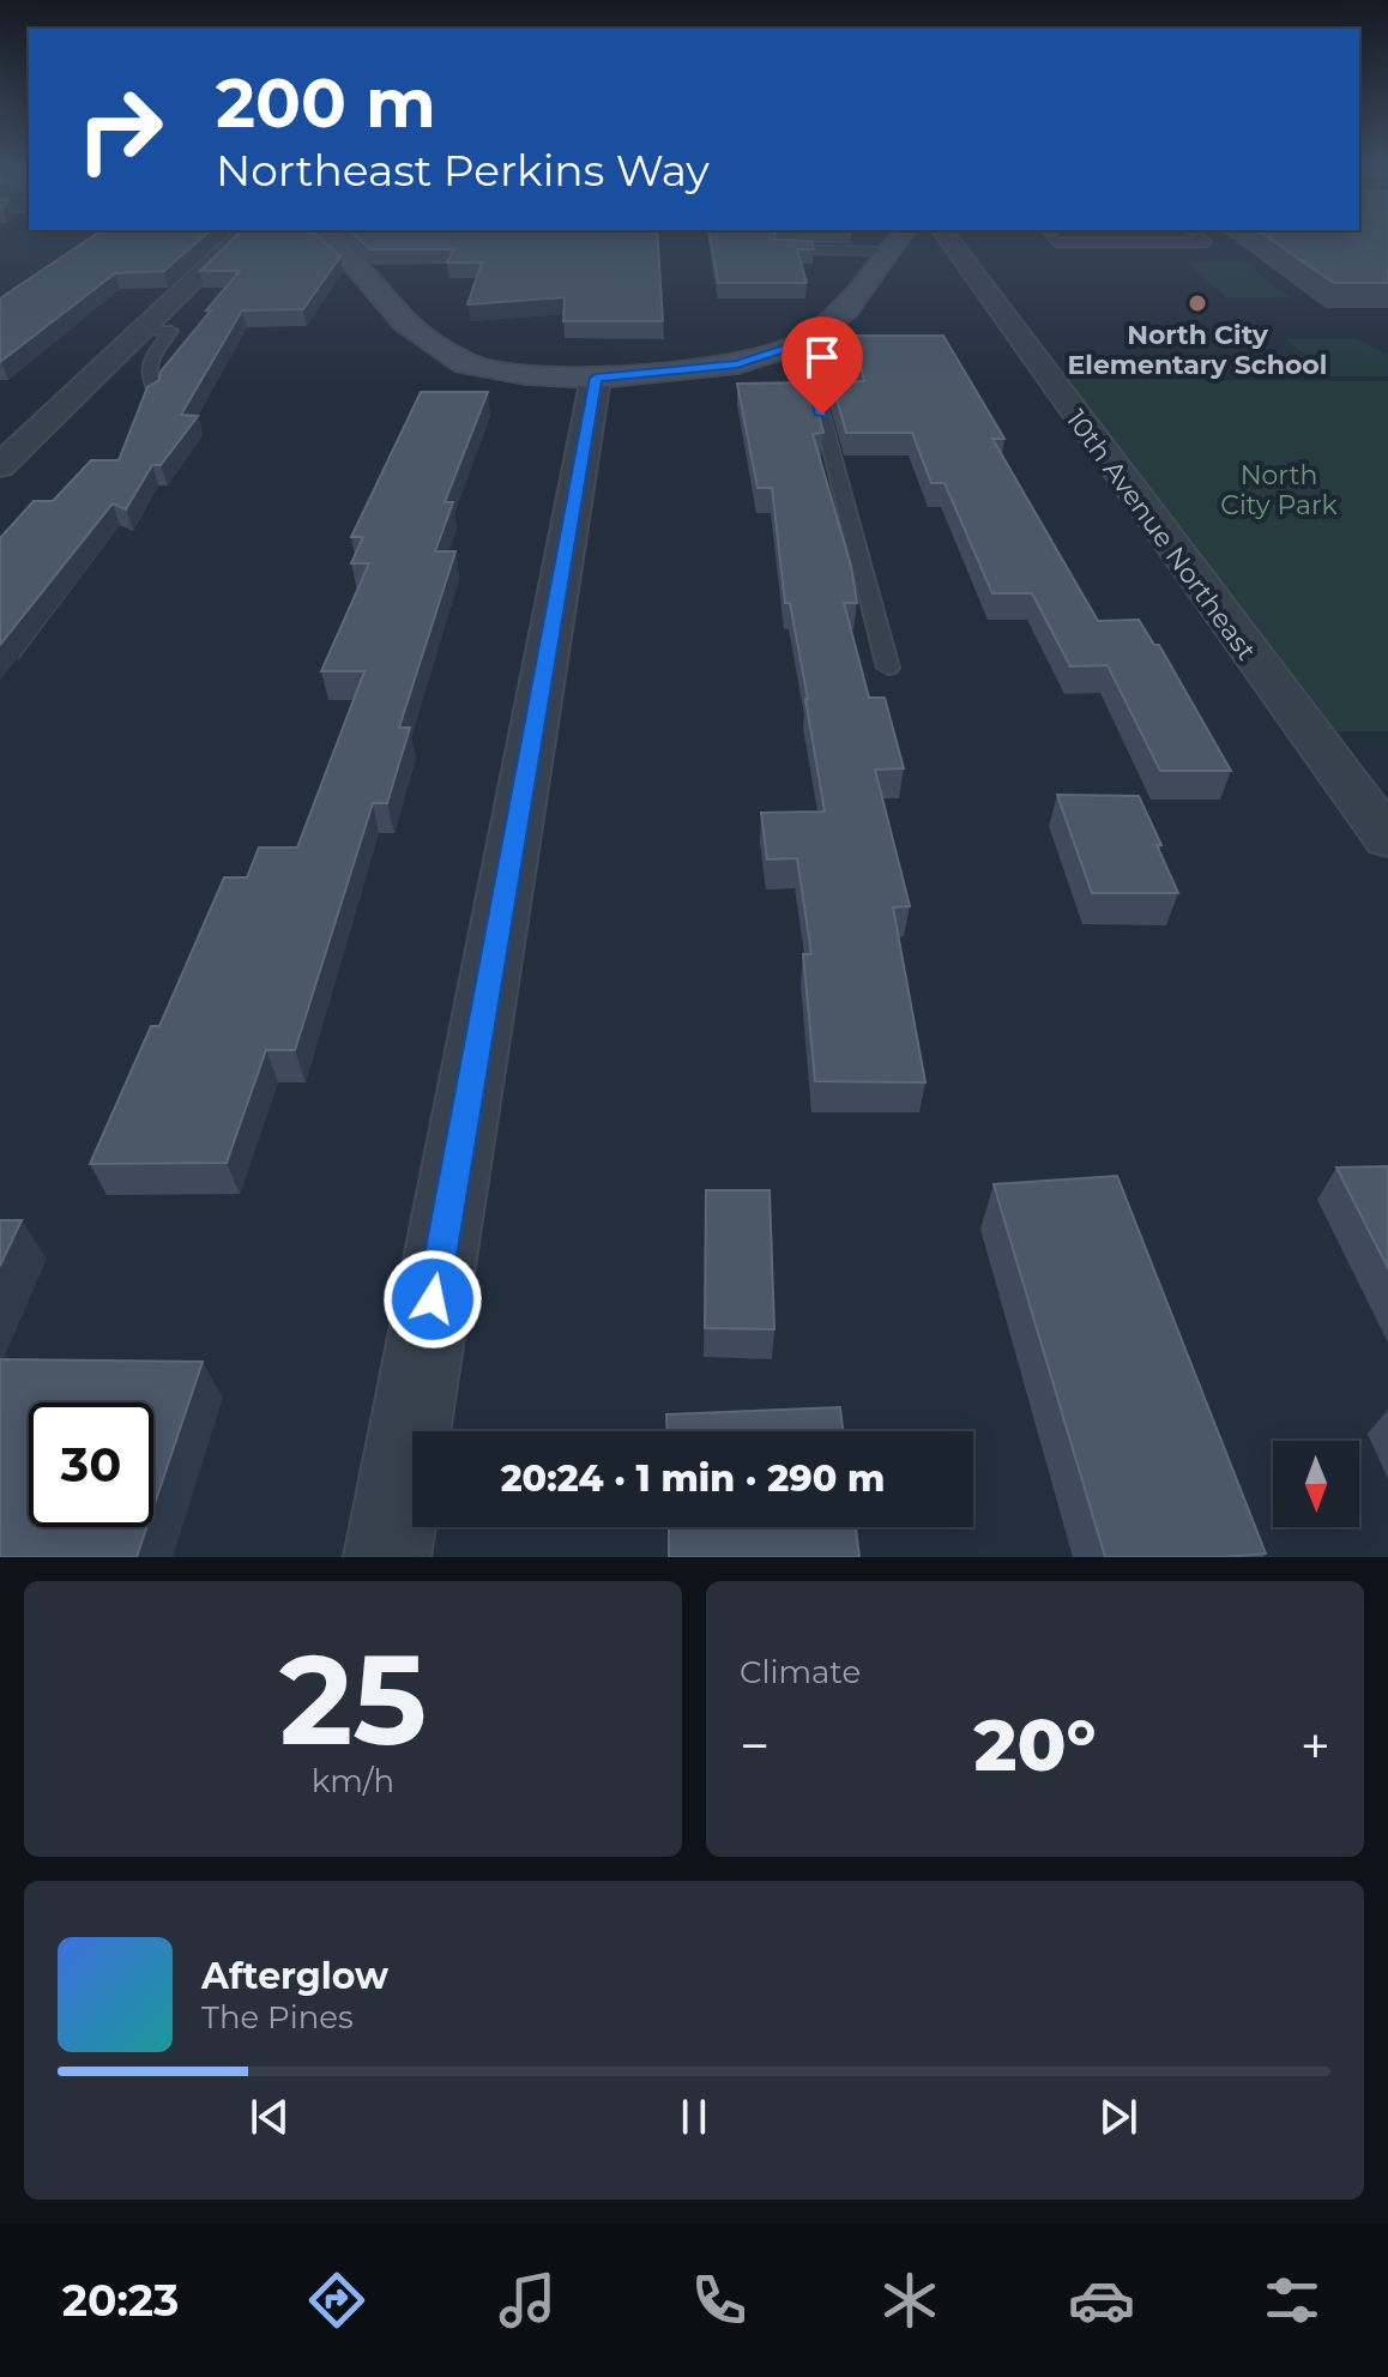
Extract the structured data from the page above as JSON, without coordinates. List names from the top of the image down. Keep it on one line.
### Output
{"streets":{"street":["10th Avenue Northeast"]},"parks":["North City Park"],"places":["North City Elementary School"],"north":"bottom","page":{"turn":["200 m","Northeast Perkins Way"],"limit":"30","trip":"20:24 · 1 min · 290 m","tile":[["25","km/h"],"Climate"],"heat":["−","20°","+"],"song":["Afterglow","The Pines"],"tabs":"20:23"}}
